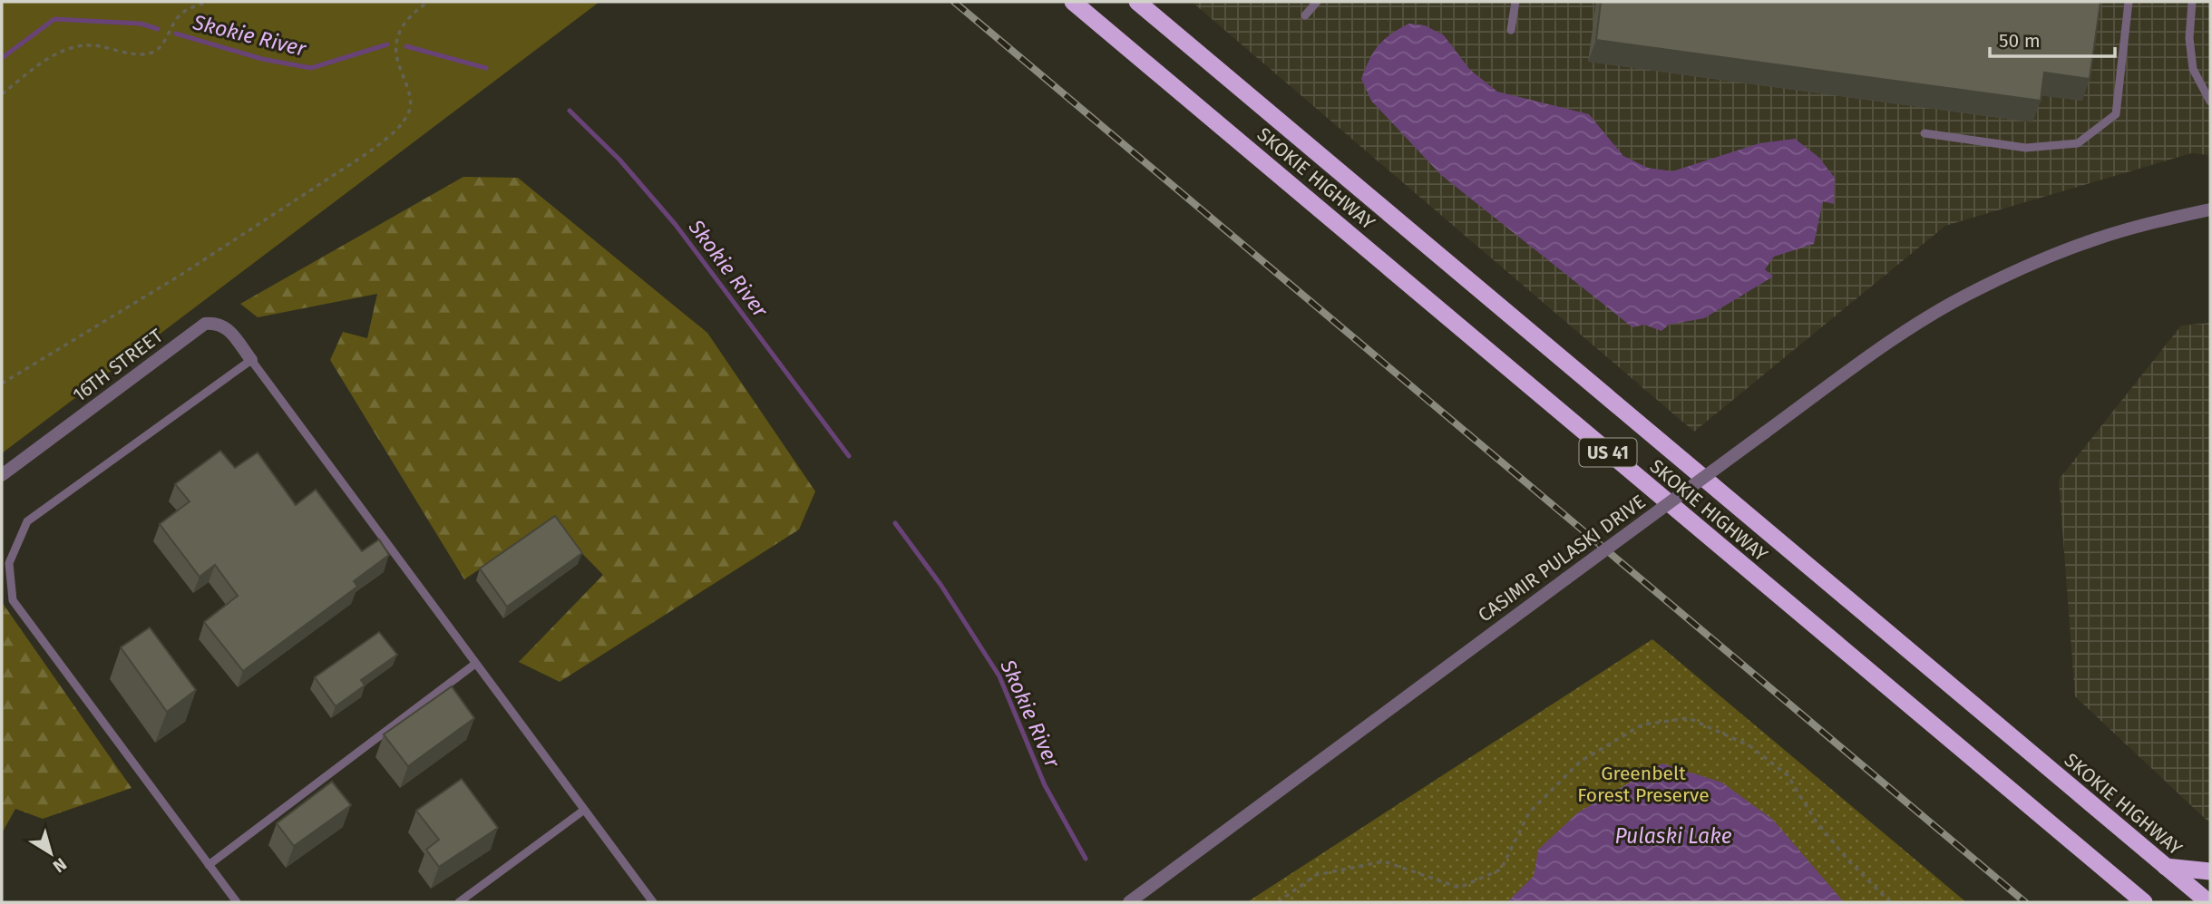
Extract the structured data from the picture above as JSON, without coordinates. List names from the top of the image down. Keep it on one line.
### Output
{"streets":{"highway":["SKOKIE HIGHWAY","US 41"],"street":["16TH STREET","CASIMIR PULASKI DRIVE"]},"water":["Skokie River","Pulaski Lake"],"parks":["Greenbelt Forest Preserve"],"scale_bar":"50 m","north":"bottom right"}
